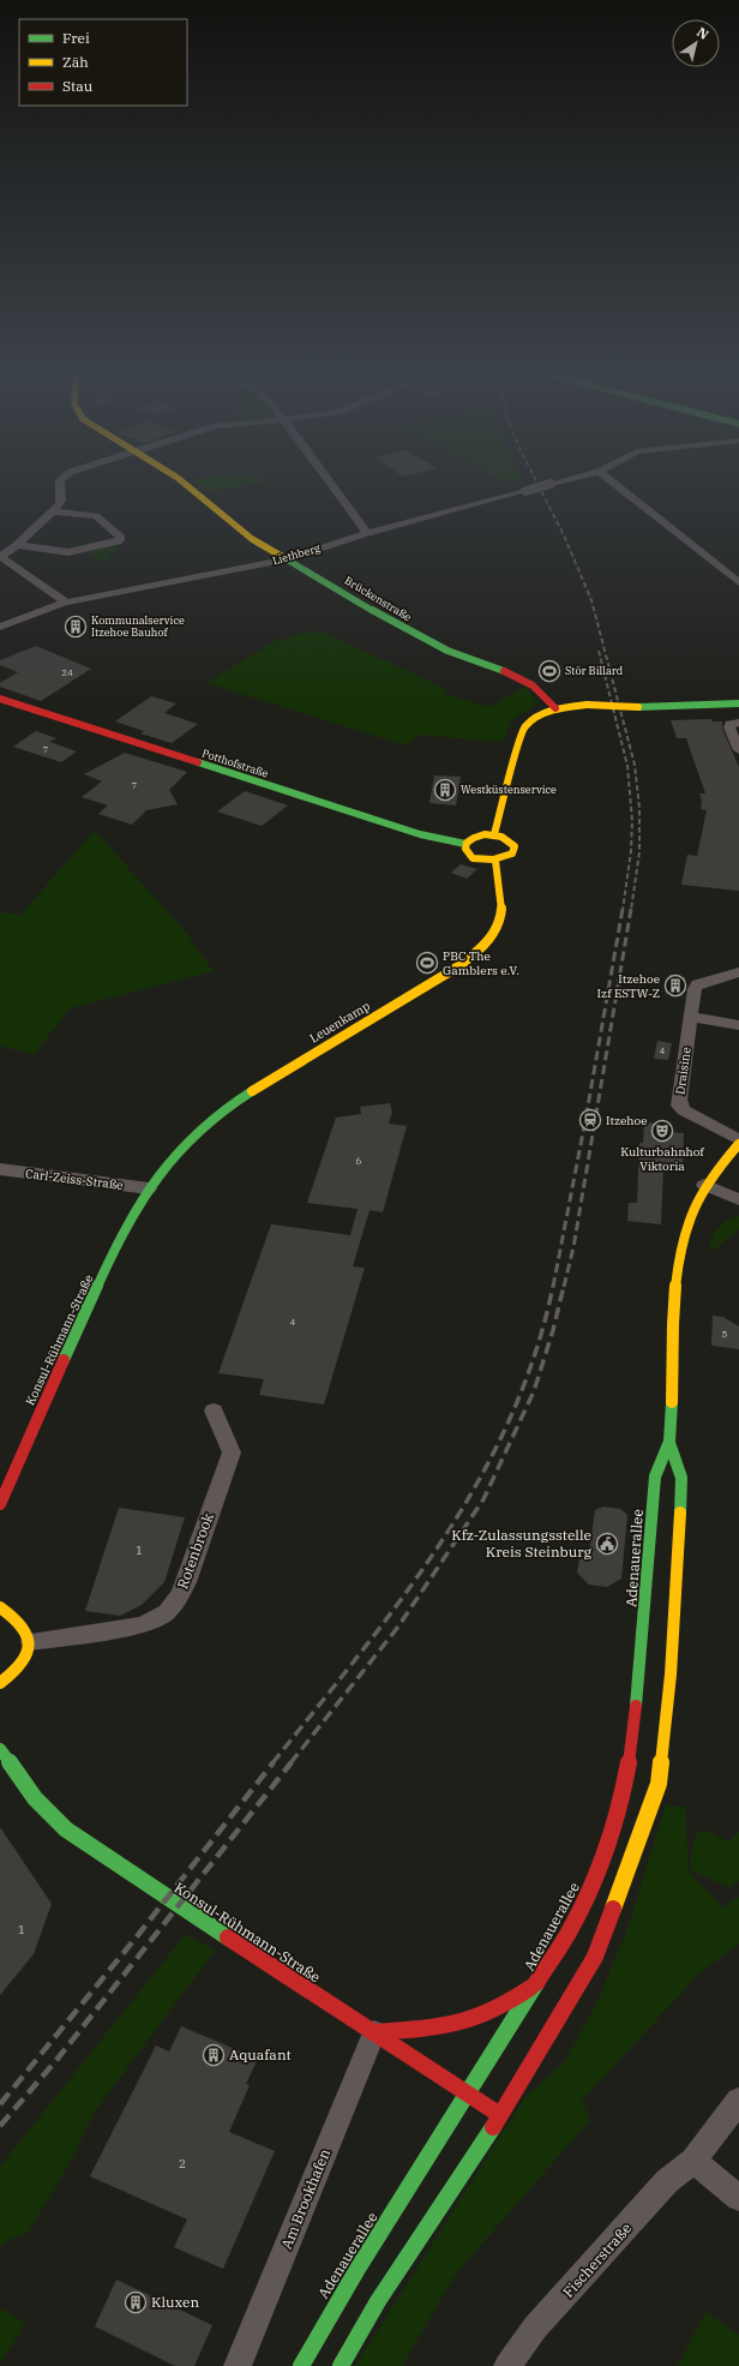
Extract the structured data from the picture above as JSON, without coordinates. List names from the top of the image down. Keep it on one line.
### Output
{"streets":{"street":["Liethberg","Brückenstraße","Potthofstraße","Leuenkamp","Draisine","Carl-Zeiss-Straße","Konsul-Rühmann-Straße","Rotenbrook","Adenauerallee","Am Brookhafen","Fischerstraße"]},"crossings":[["Liethberg","Brückenstraße"],["Leuenkamp","Carl-Zeiss-Straße"],["Leuenkamp","Konsul-Rühmann-Straße"],["Carl-Zeiss-Straße","Konsul-Rühmann-Straße"],["Konsul-Rühmann-Straße","Adenauerallee"],["Konsul-Rühmann-Straße","Am Brookhafen"]],"places":{"building":["Kommunalservice Itzehoe Bauhof","Westküstenservice","Itzehoe Izf ESTW-Z","Aquafant","Kluxen"],"sports":["Stör Billard","PBC The Gamblers e.V."],"station":["Itzehoe"],"theatre":["Kulturbahnhof Viktoria"],"public building":["Kfz-Zulassungsstelle Kreis Steinburg"]},"house_numbers":["24","7","7","4","6","4","5","1","1","2"],"legend":["Frei","Zäh","Stau"],"north":"top right"}
